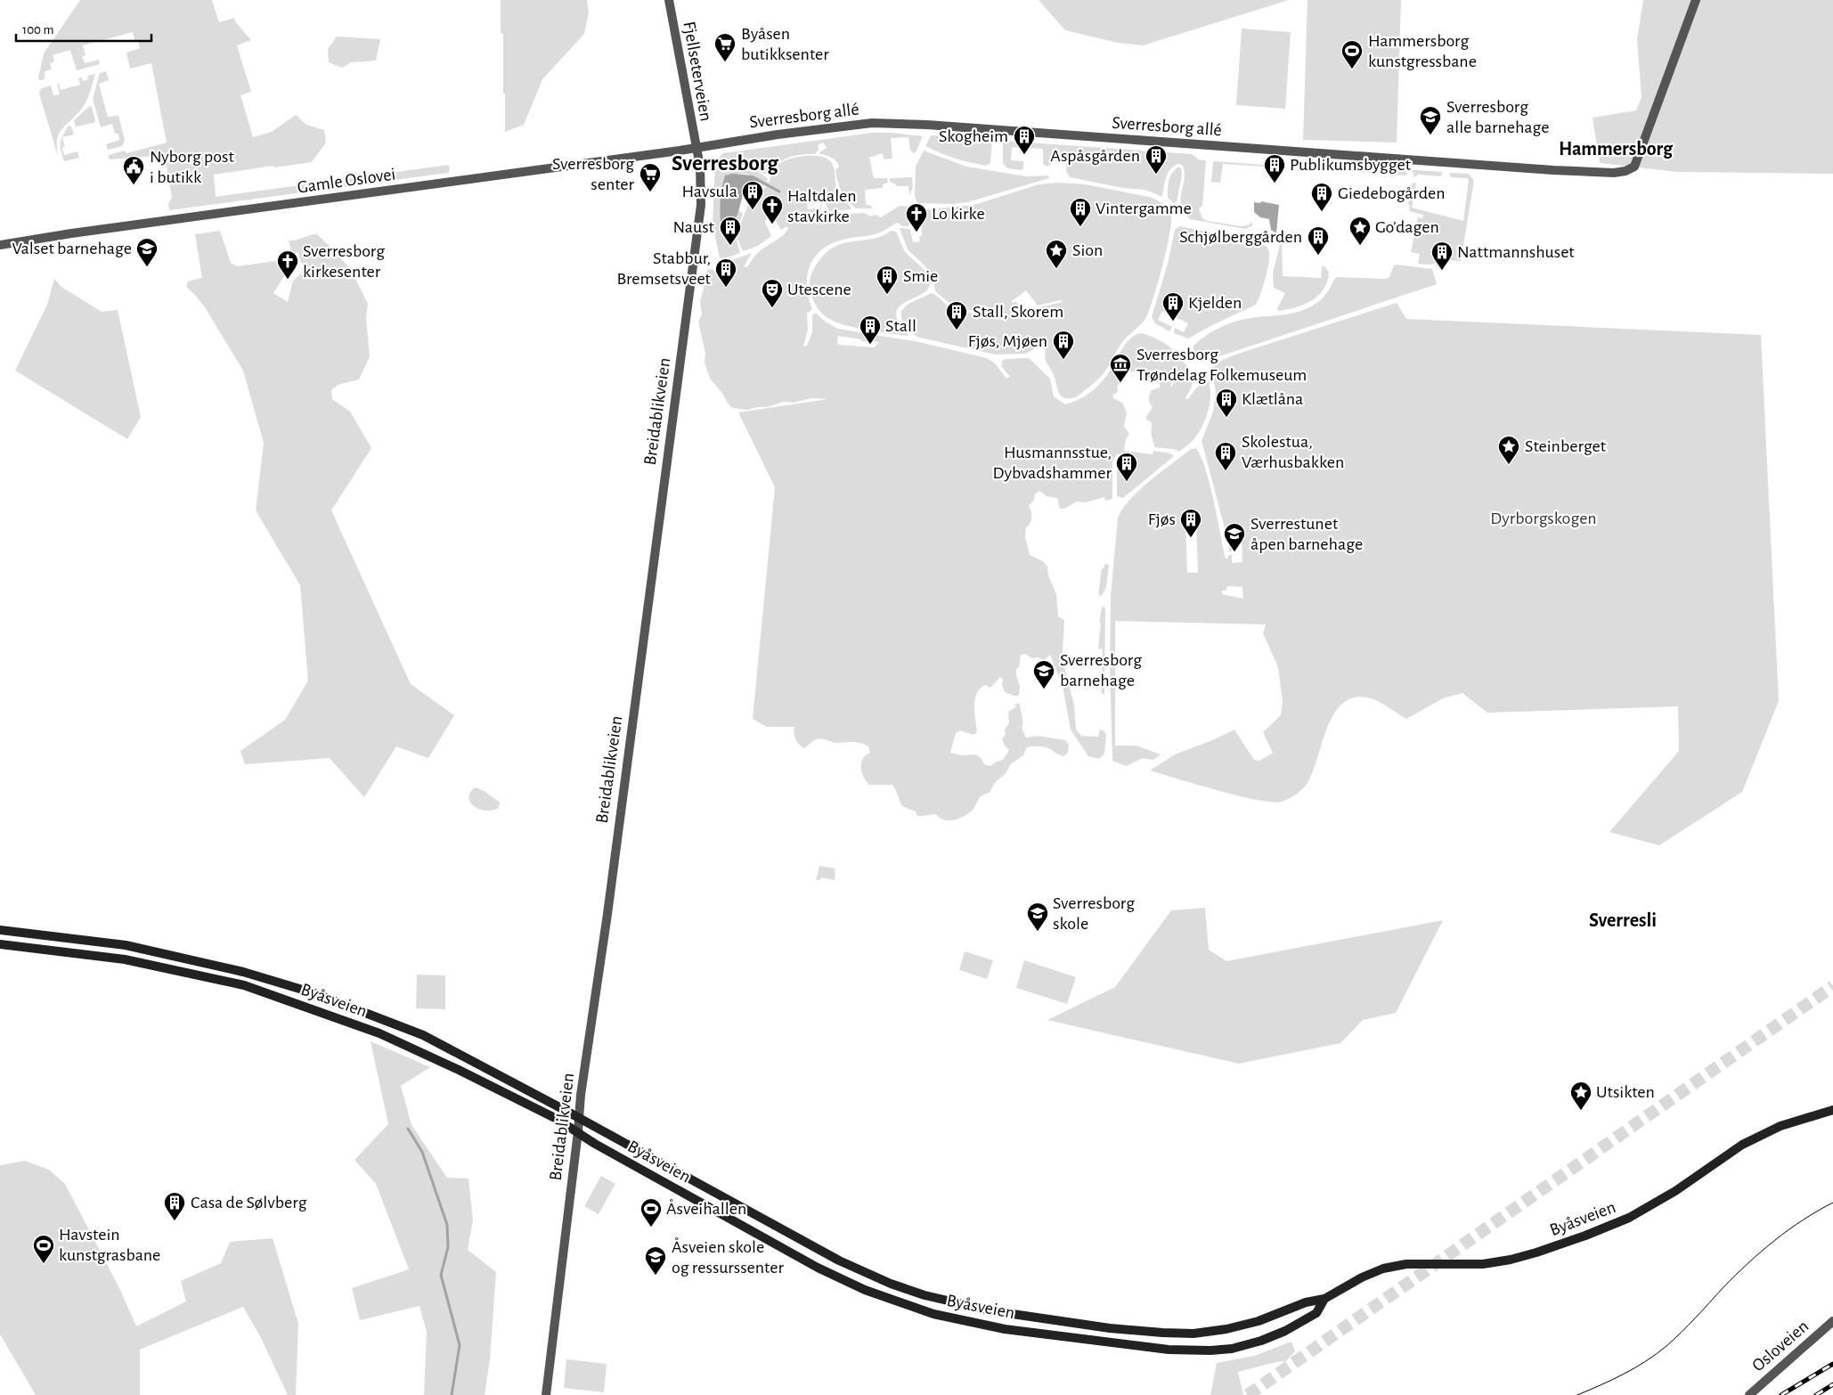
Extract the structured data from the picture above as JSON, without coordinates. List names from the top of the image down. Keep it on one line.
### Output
{"streets":{"main road":["Byåsveien"],"street":["Fjellseterveien","Sverresborg allé","Gamle Oslovei","Breidablikveien","Osloveien"]},"crossings":[["Fjellseterveien","Sverresborg allé"],["Fjellseterveien","Gamle Oslovei"],["Fjellseterveien","Breidablikveien"],["Sverresborg allé","Gamle Oslovei"],["Sverresborg allé","Breidablikveien"],["Gamle Oslovei","Breidablikveien"],["Breidablikveien","Byåsveien"]],"districts":["Hammersborg","Sverresborg","Sverresli"],"parks":["Dyrborgskogen"],"places":{"supermarket":["Byåsen butikksenter","Sverresborg senter"],"sports":["Hammersborg kunstgressbane","Åsveihallen","Havstein kunstgrasbane"],"school or university":["Sverresborg alle barnehage","Valset barnehage","Sverrestunet åpen barnehage","Sverresborg barnehage","Sverresborg skole","Åsveien skole og ressurssenter"],"building":["Skogheim","Aspåsgården","Publikumsbygget","Havsula","Giedebogården","Vintergamme","Naust","Schjølberggården","Nattmannshuset","Stabbur, Bremsetsveet","Smie","Kjelden","Stall, Skorem","Stall","Fjøs, Mjøen","Klætlåna","Skolestua, Værhusbakken","Husmannsstue, Dybvadshammer","Fjøs","Casa de Sølvberg"],"public building":["Nyborg post i butikk"],"church":["Haltdalen stavkirke","Lo kirke","Sverresborg kirkesenter"],"place":["Go'dagen","Sion","Steinberget","Utsikten"],"theatre":["Utescene"],"museum":["Sverresborg Trøndelag Folkemuseum"]},"scale_bar":"100 m"}
